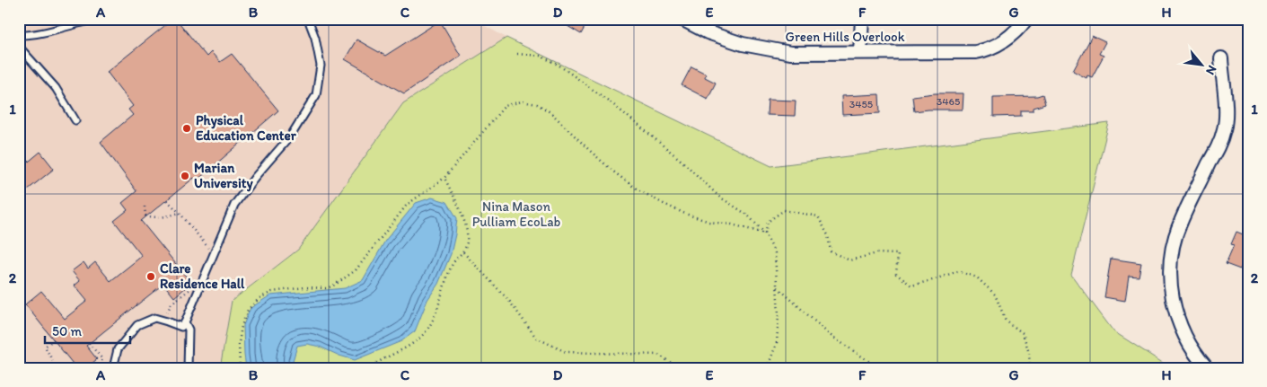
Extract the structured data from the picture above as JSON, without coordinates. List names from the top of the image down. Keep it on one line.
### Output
{"streets":{"street":["Green Hills Overlook"]},"parks":["Nina Mason Pulliam EcoLab"],"places":["Physical Education Center","Marian University","Clare Residence Hall"],"house_numbers":["3465","3455"],"scale_bar":"50 m","north":"bottom right","grid":{"columns":["A","B","C","D","E","F","G","H"],"rows":["1","2"]}}
